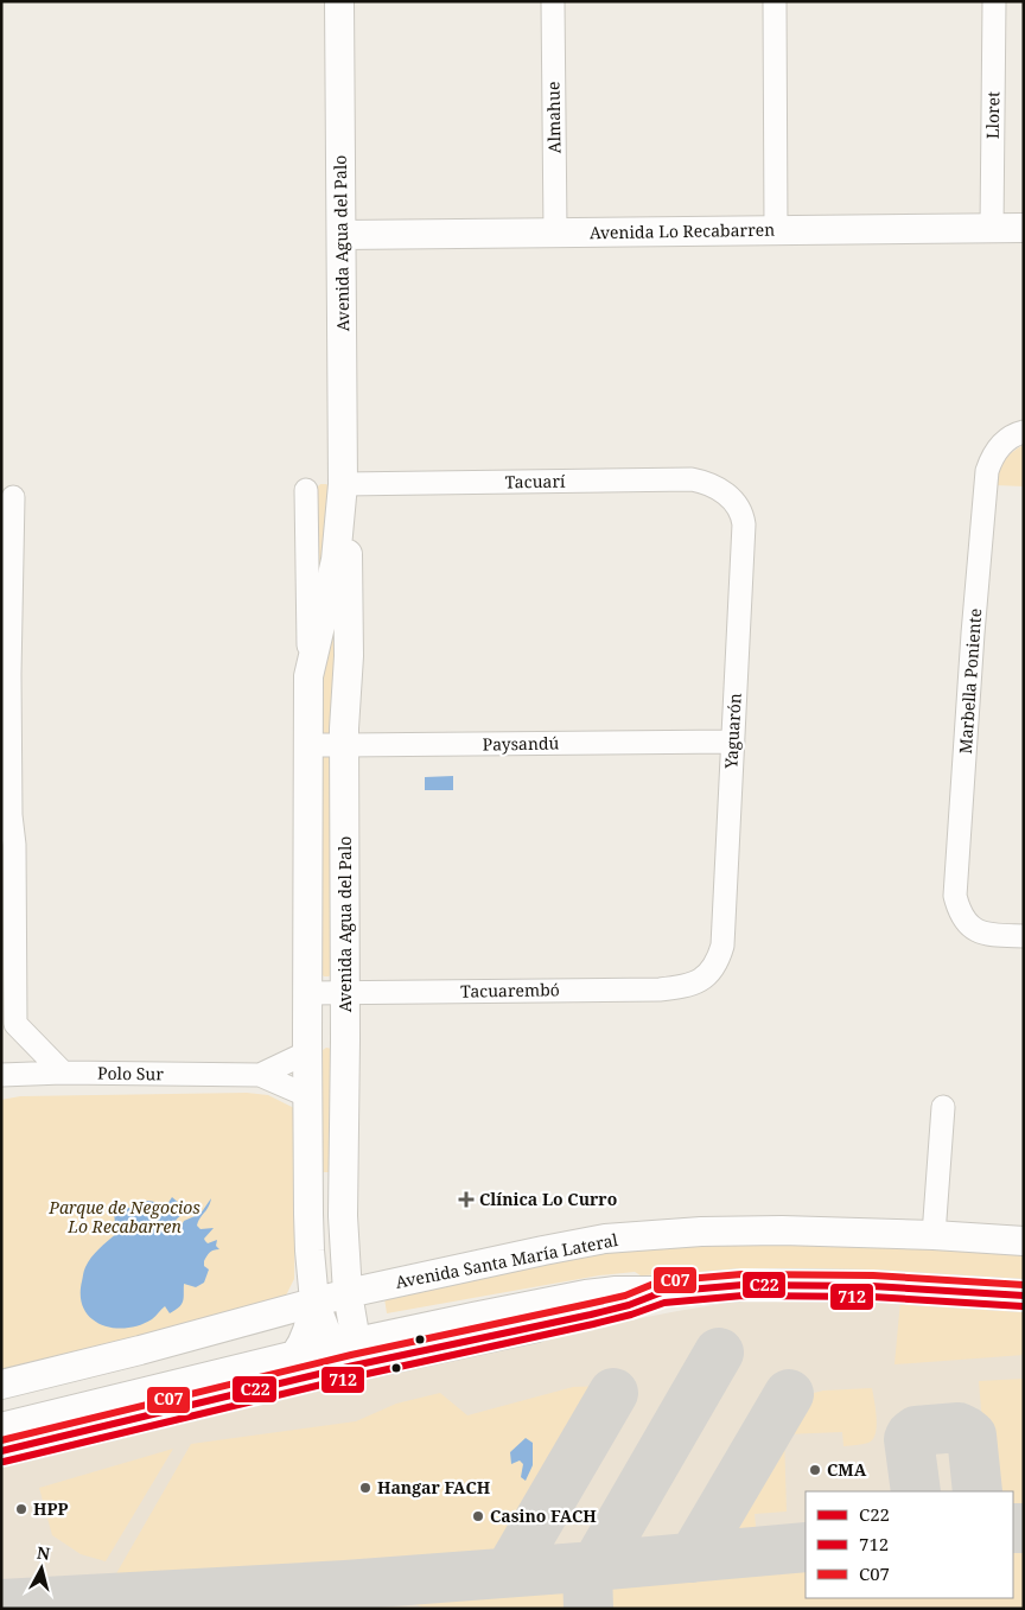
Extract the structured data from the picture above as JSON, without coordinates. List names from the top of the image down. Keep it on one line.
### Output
{"streets":{"street":["Lloret","Almahue","Avenida Lo Recabarren","Avenida Agua del Palo","Tacuarí","Marbella Poniente","Yaguarón","Paysandú","Tacuarembó","Polo Sur","Avenida Santa María Lateral"]},"crossings":[["Lloret","Avenida Lo Recabarren"],["Almahue","Avenida Lo Recabarren"],["Avenida Lo Recabarren","Avenida Agua del Palo"],["Avenida Agua del Palo","Tacuarí"],["Avenida Agua del Palo","Paysandú"],["Avenida Agua del Palo","Tacuarembó"],["Avenida Agua del Palo","Polo Sur"],["Avenida Agua del Palo","Avenida Santa María Lateral"],["Tacuarí","Yaguarón"],["Yaguarón","Paysandú"],["Yaguarón","Tacuarembó"]],"parks":["Parque de Negocios Lo Recabarren"],"places":{"health":["Clínica Lo Curro"],"other":["CMA","Hangar FACH","HPP","Casino FACH"]},"lines":["transit line C07","transit line C22","transit line 712"],"legend":["C22","712","C07"],"north":"top"}
